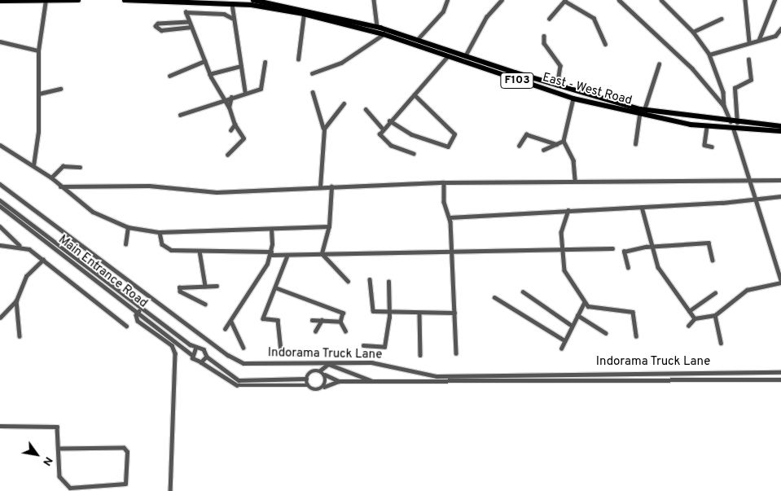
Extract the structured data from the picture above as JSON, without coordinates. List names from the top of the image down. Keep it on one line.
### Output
{"streets":{"main road":["F103","East - West Road"],"street":["Main Entrance Road","Indorama Truck Lane"]},"crossings":[["F103","East - West Road"]],"north":"bottom right"}
